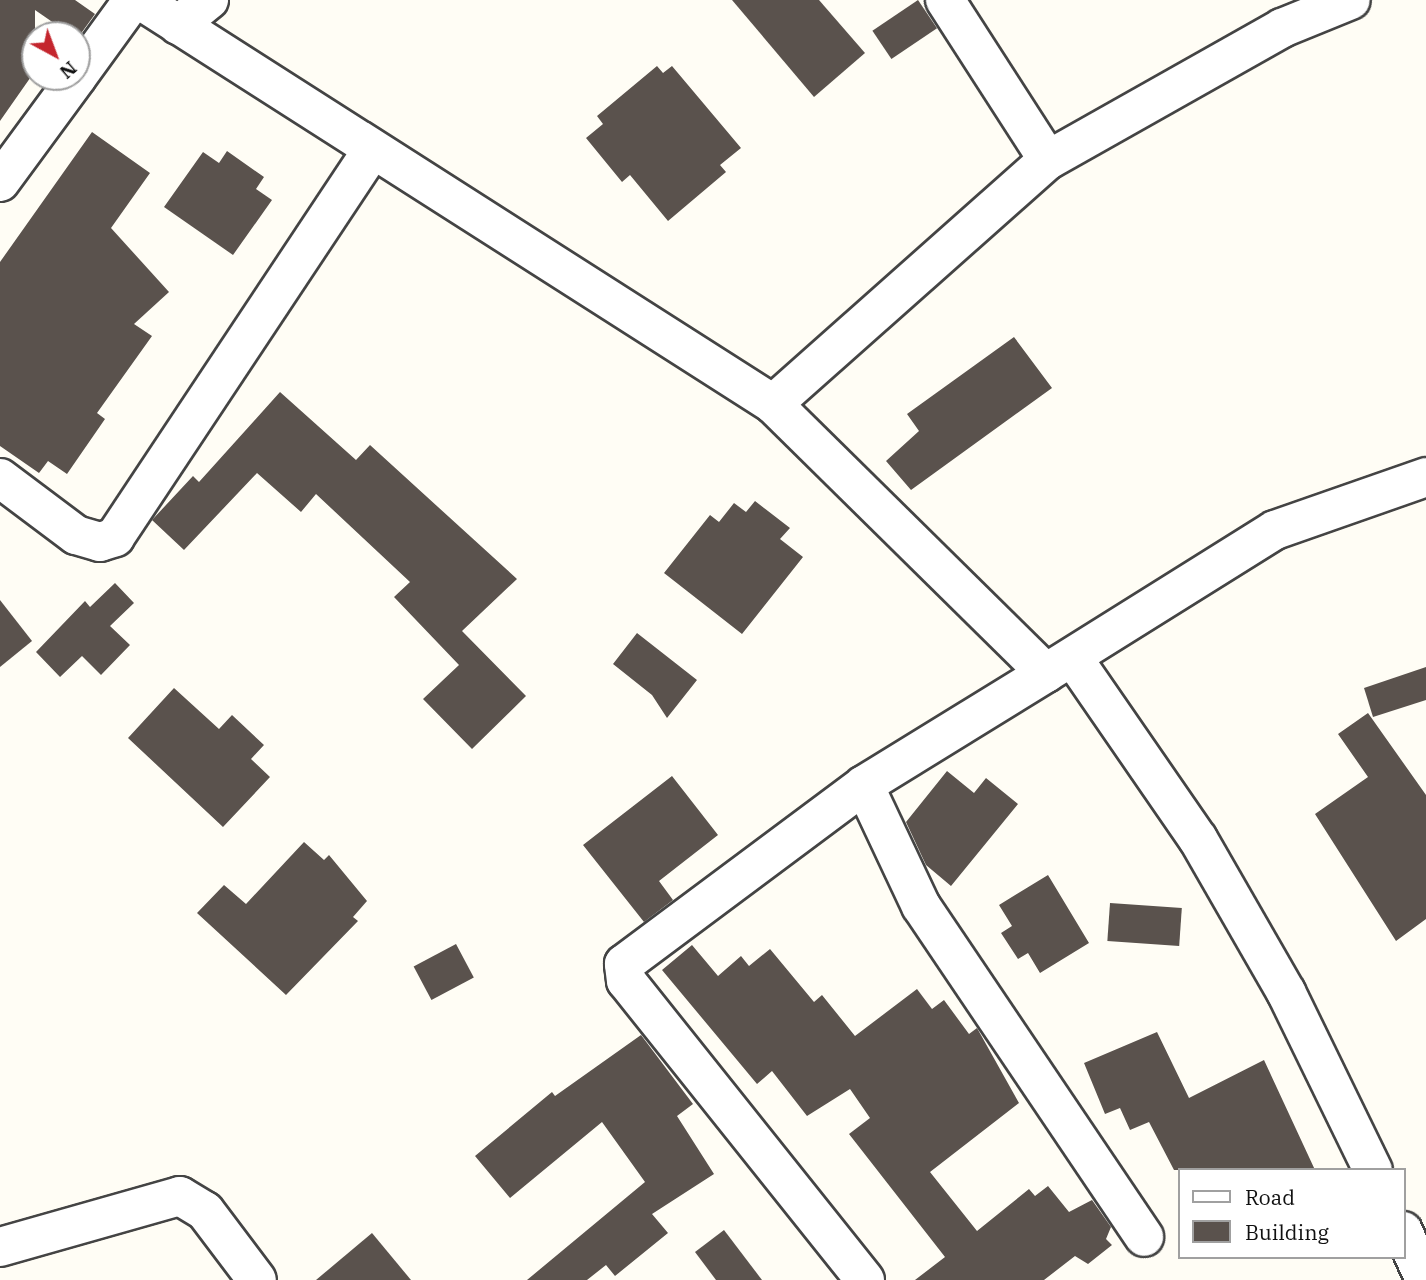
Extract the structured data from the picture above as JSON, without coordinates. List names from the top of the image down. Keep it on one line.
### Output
{"legend":["Road","Building"],"north":"bottom right"}
